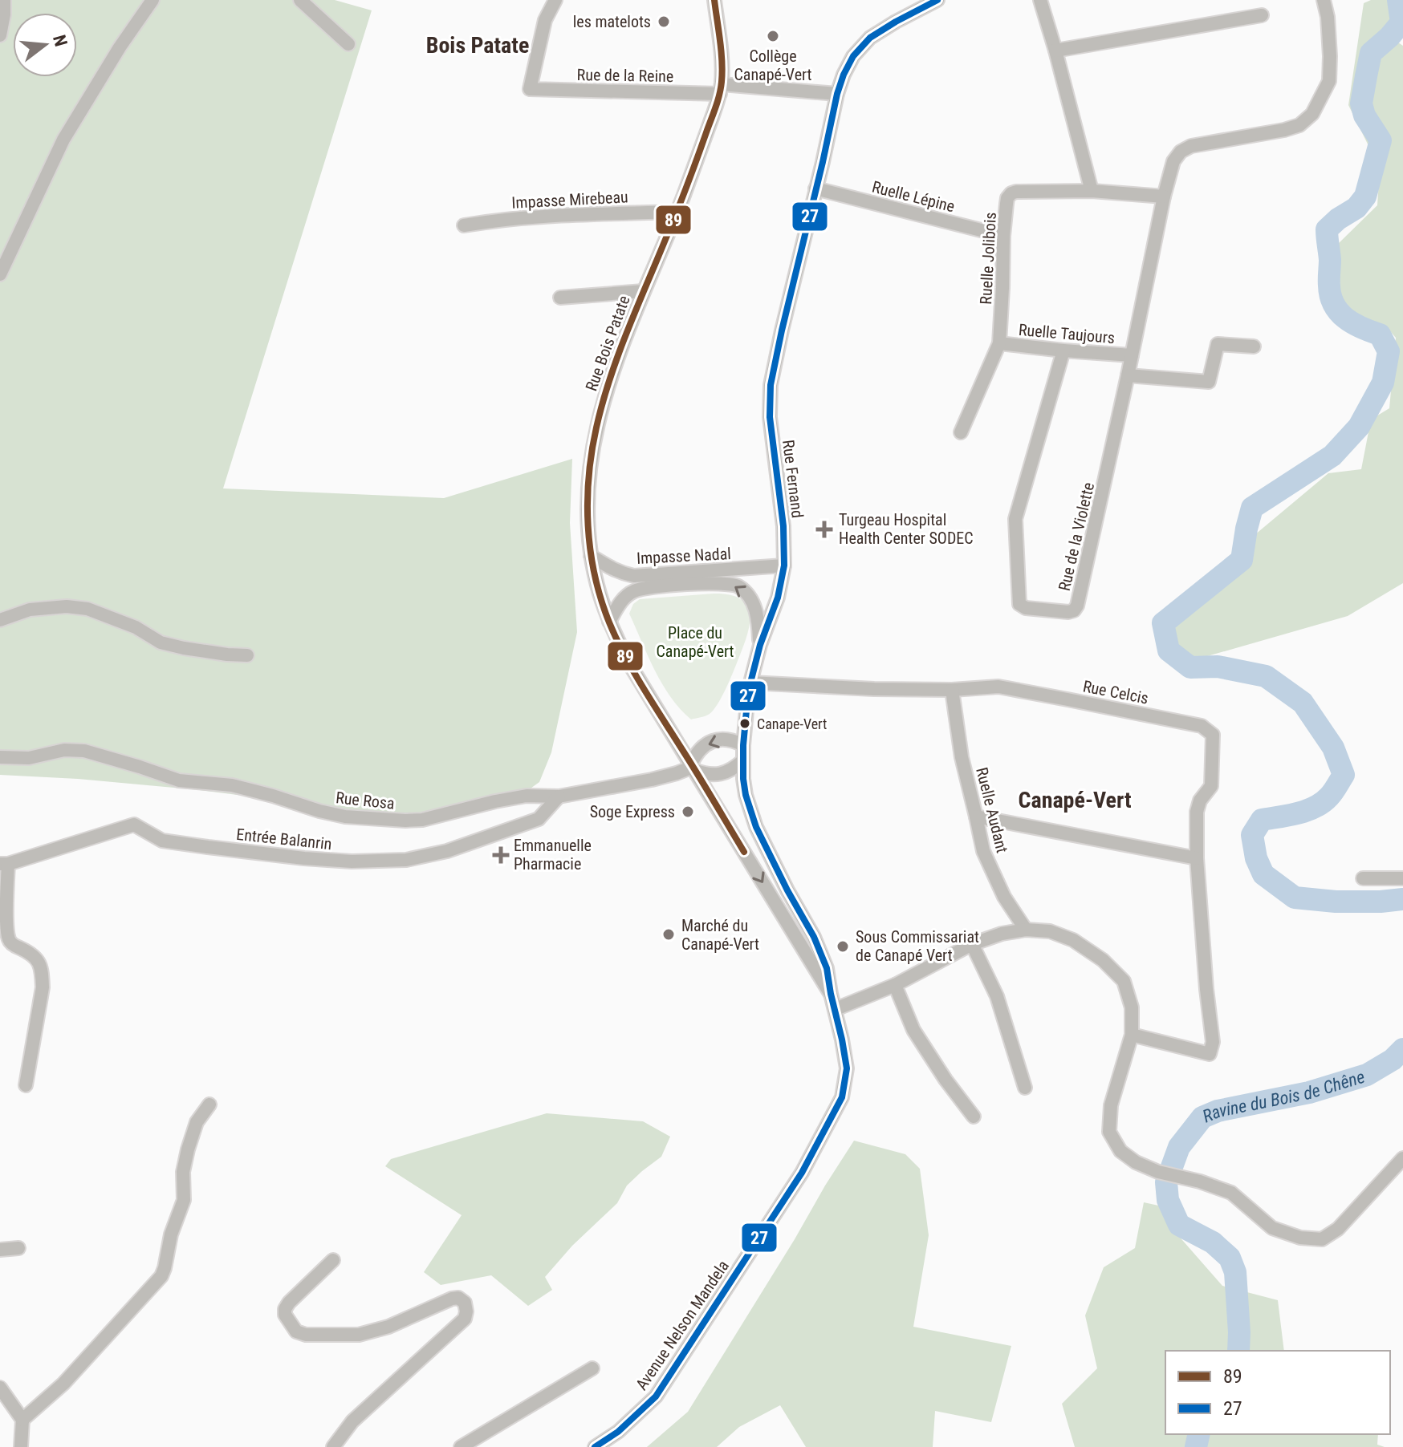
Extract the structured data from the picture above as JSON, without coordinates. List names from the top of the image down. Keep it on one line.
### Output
{"streets":{"street":["Rue de la Reine","Ruelle Lépine","Impasse Mirebeau","Ruelle Jolibois","Ruelle Taujours","Rue Bois Patate","Rue Fernand","Rue de la Violette","Impasse Nadal","Rue Celcis","Rue Rosa","Ruelle Audant","Entrée Balanrin","Avenue Nelson Mandela"]},"crossings":[["Rue de la Reine","Rue Bois Patate"],["Rue de la Reine","Rue Fernand"],["Ruelle Lépine","Ruelle Jolibois"],["Ruelle Lépine","Rue Fernand"],["Impasse Mirebeau","Rue Bois Patate"],["Ruelle Jolibois","Ruelle Taujours"],["Ruelle Jolibois","Rue de la Violette"],["Ruelle Taujours","Rue de la Violette"],["Rue Bois Patate","Rue Fernand"],["Rue Bois Patate","Impasse Nadal"],["Rue Bois Patate","Rue Rosa"],["Rue Bois Patate","Avenue Nelson Mandela"],["Rue Fernand","Impasse Nadal"],["Rue Fernand","Rue Celcis"],["Rue Fernand","Rue Rosa"],["Rue Fernand","Avenue Nelson Mandela"],["Rue Celcis","Ruelle Audant"],["Rue Rosa","Entrée Balanrin"]],"districts":["Bois Patate","Canapé-Vert"],"water":["Ravine du Bois de Chêne"],"parks":["Place du Canapé-Vert"],"places":{"other":["les matelots","Collège Canapé-Vert","Canape-Vert","Soge Express","Marché du Canapé-Vert","Sous Commissariat de Canapé Vert"],"health":["Turgeau Hospital Health Center SODEC","Emmanuelle Pharmacie"]},"lines":["transit line 89","transit line 27"],"legend":["89","27"],"north":"right"}
